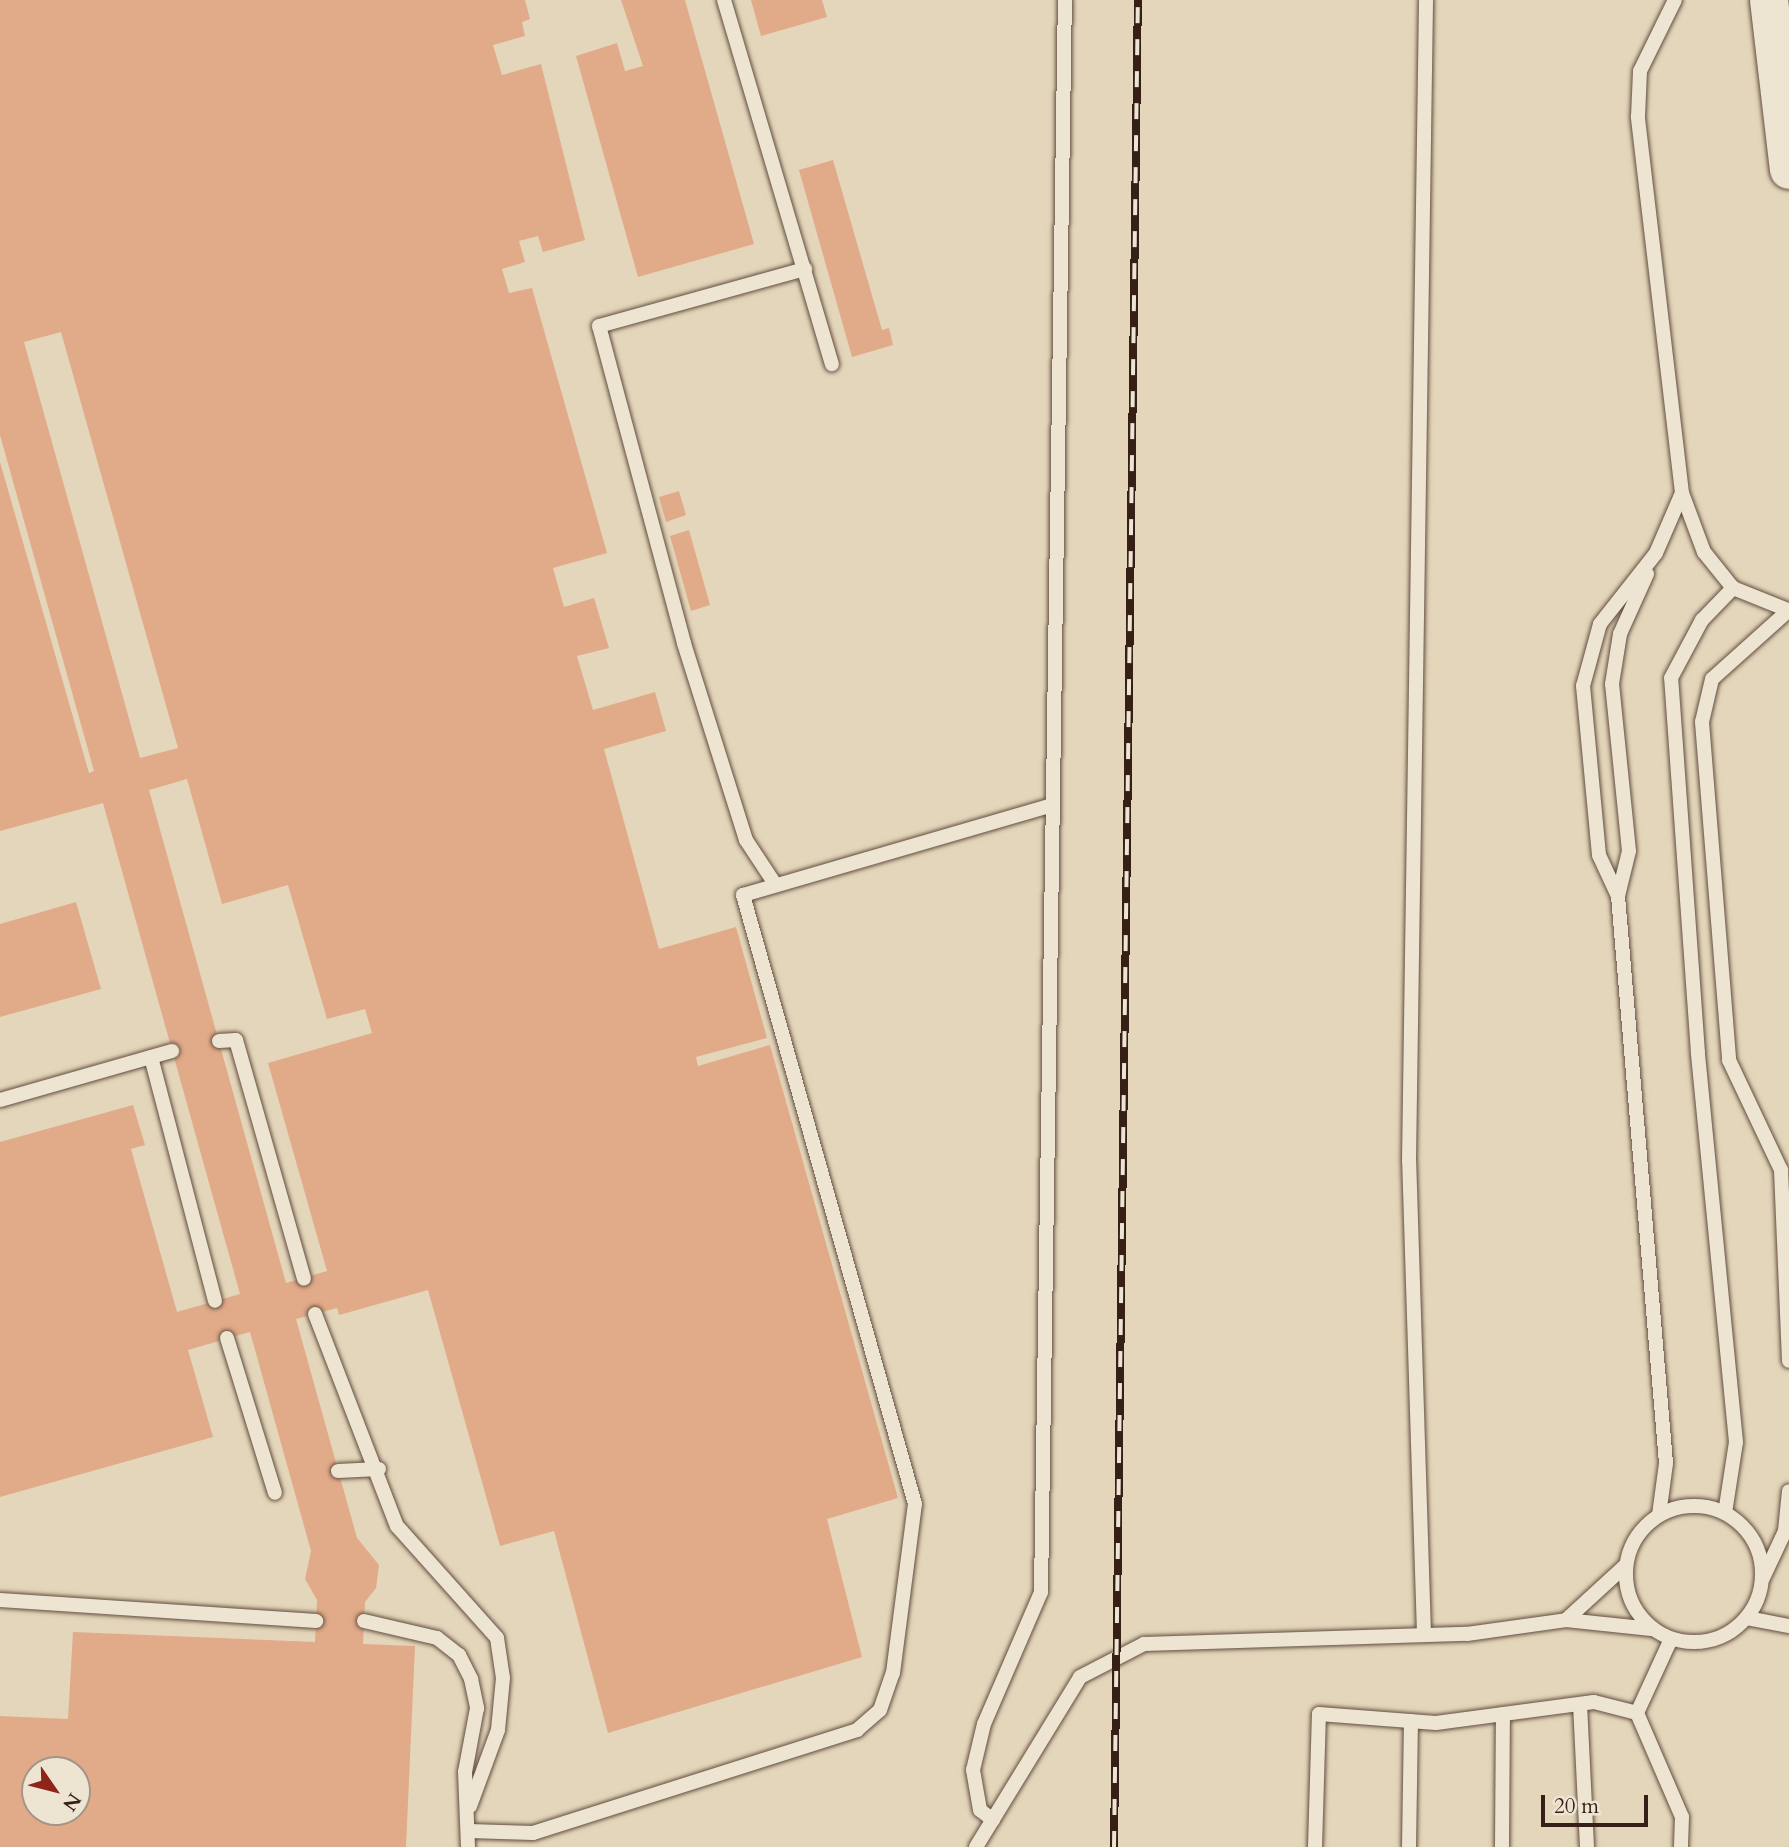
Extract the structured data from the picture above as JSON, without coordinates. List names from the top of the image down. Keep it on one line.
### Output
{"scale_bar":"20 m","north":"bottom right"}
